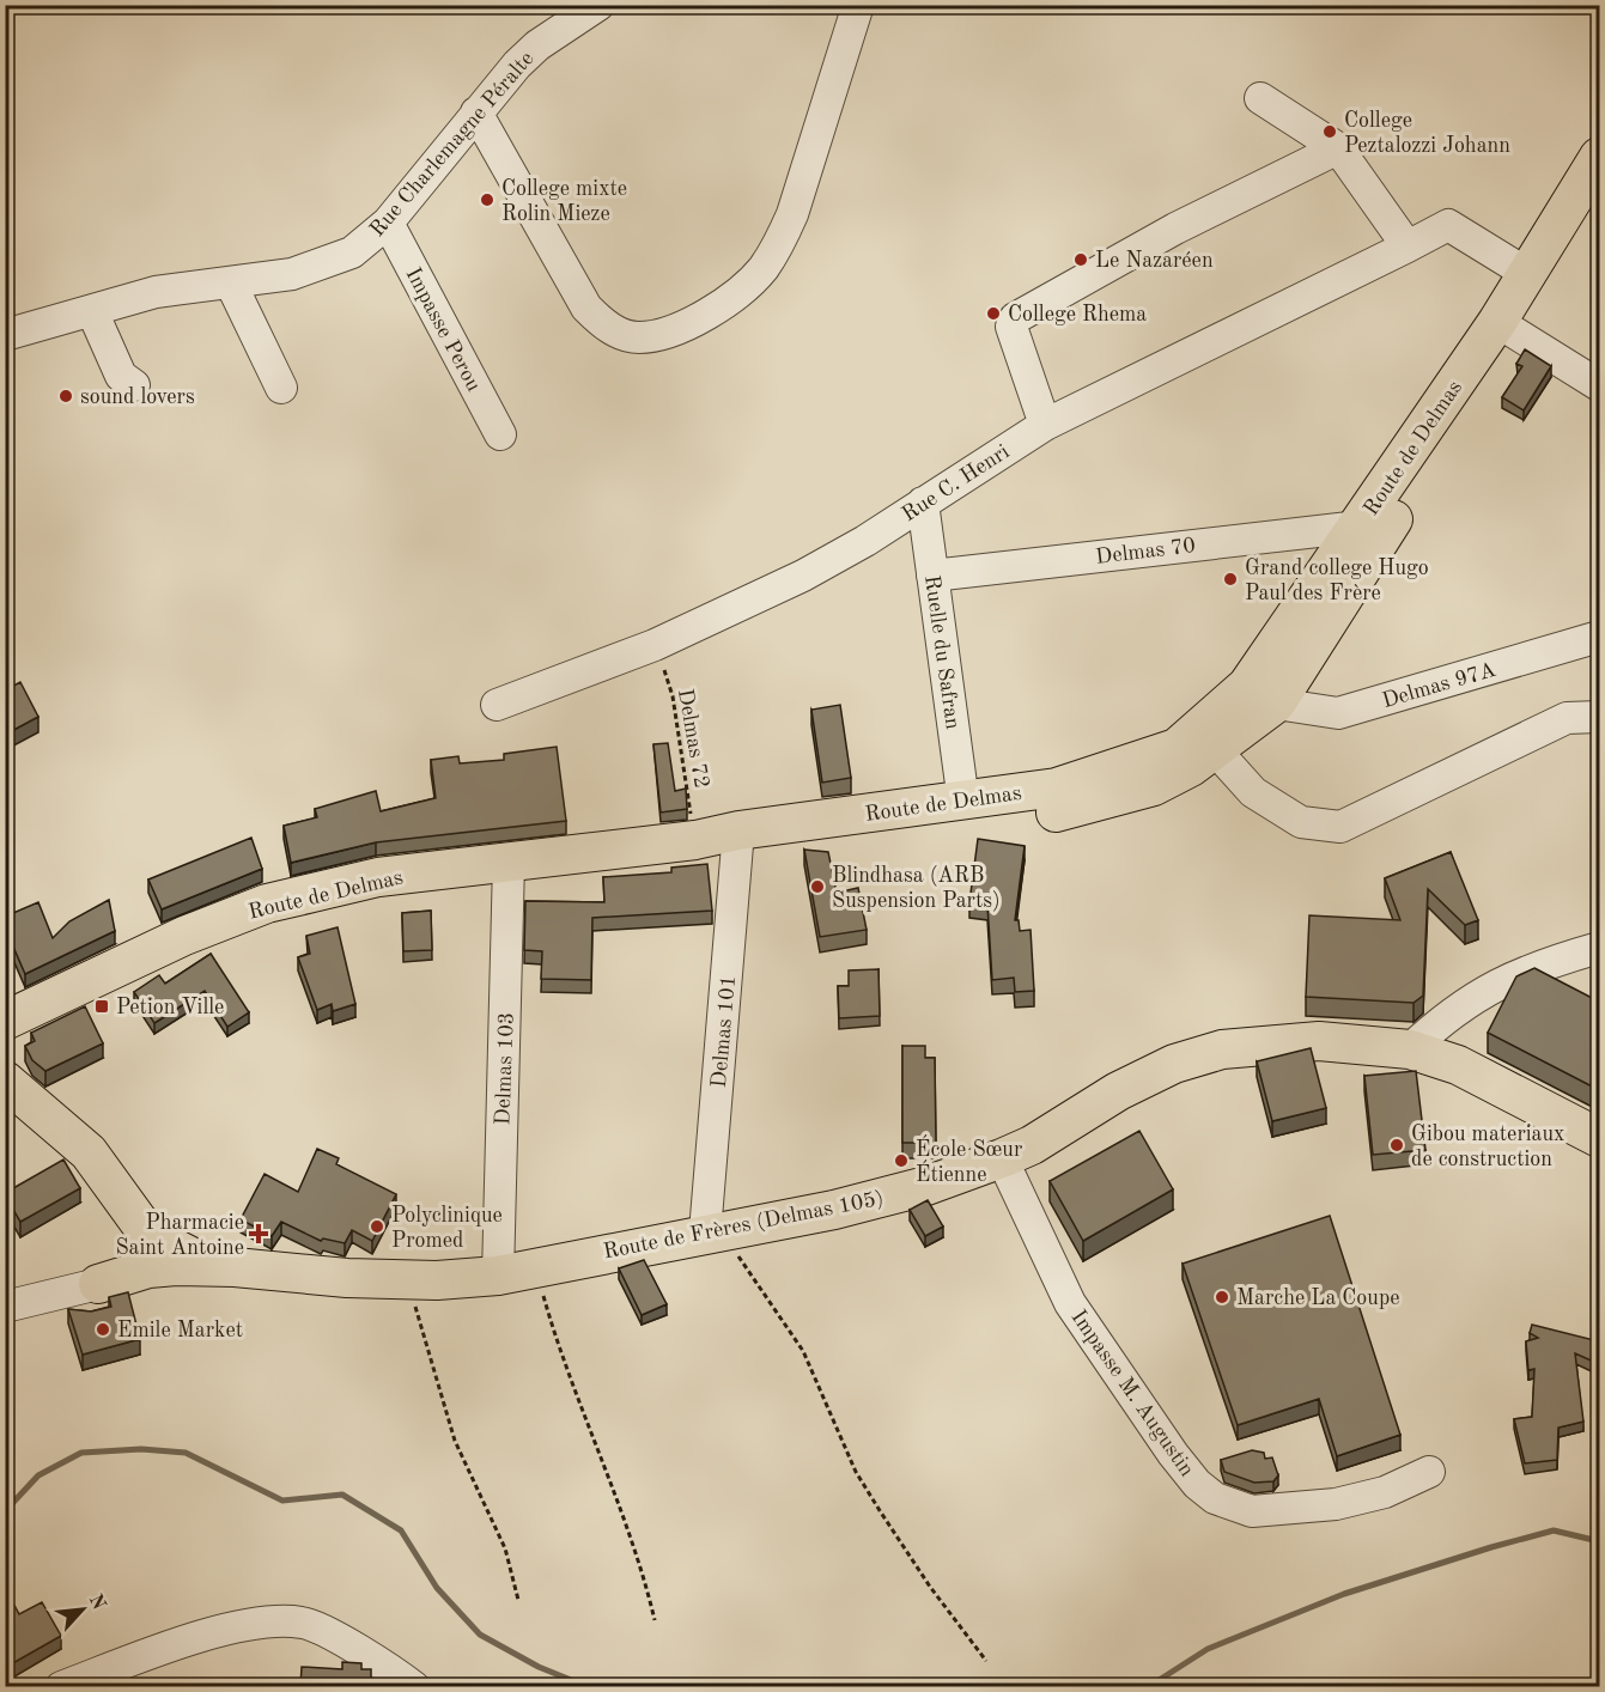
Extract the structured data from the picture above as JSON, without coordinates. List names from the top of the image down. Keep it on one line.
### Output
{"streets":{"main road":["Route de Delmas","Route de Frères (Delmas 105)"],"street":["Rue Charlemagne Péralte","Impasse Perou","Rue C. Henri","Delmas 70","Ruelle du Safran","Delmas 97A","Delmas 101","Delmas 103","Impasse M. Augustin"],"path":["Delmas 72"]},"crossings":[["Rue Charlemagne Péralte","Impasse Perou"],["Route de Delmas","Rue C. Henri"],["Route de Delmas","Delmas 70"],["Route de Delmas","Ruelle du Safran"],["Route de Delmas","Delmas 97A"],["Route de Delmas","Delmas 72"],["Route de Delmas","Delmas 101"],["Route de Delmas","Delmas 103"],["Rue C. Henri","Ruelle du Safran"],["Rue C. Henri","Delmas 72"],["Delmas 70","Ruelle du Safran"],["Delmas 101","Route de Frères (Delmas 105)"],["Delmas 103","Route de Frères (Delmas 105)"],["Route de Frères (Delmas 105)","Impasse M. Augustin"]],"places":{"other":["College Peztalozzi Johann","College mixte Rolin Mieze","Le Nazaréen","College Rhema","sound lovers","Grand college Hugo Paul des Frère","Blindhasa (ARB Suspension Parts)","Gibou materiaux de construction","École Sœur Étienne","Polyclinique Promed","Marche La Coupe","Emile Market"],"transit":["Petion Ville"],"health":["Pharmacie Saint Antoine"]},"north":"top right"}
